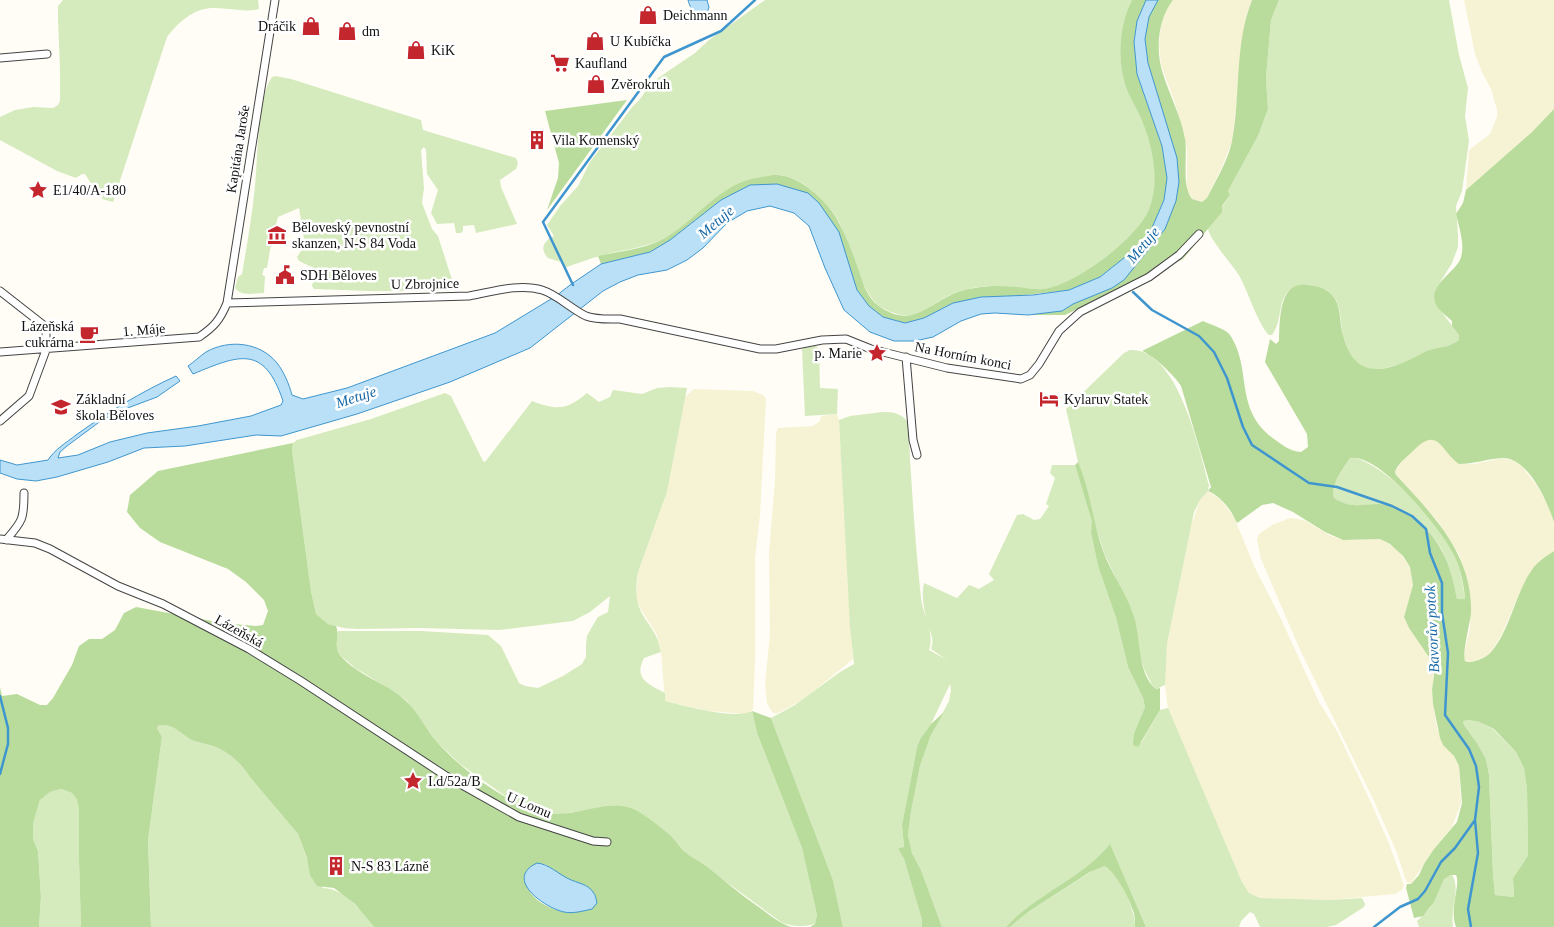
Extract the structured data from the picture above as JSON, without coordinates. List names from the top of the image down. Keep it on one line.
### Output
{"streets":{"street":["Kapitána Jaroše","U Zbrojnice","1. Máje","Na Horním konci","Lázeňská","U Lomu"]},"crossings":[["Kapitána Jaroše","U Zbrojnice"],["Kapitána Jaroše","1. Máje"],["U Zbrojnice","1. Máje"],["U Zbrojnice","Na Horním konci"],["Lázeňská","U Lomu"]],"water":["Metuje","Bavorův potok"],"places":{"shop":["Deichmann","Dráčik","dm","U Kubíčka","KiK","Zvěrokruh"],"supermarket":["Kaufland"],"building":["Vila Komenský","N-S 83 Lázně"],"place":["E1/40/A-180","p. Marie","I.d/52a/B"],"museum":["Běloveský pevnostní skanzen, N-S 84 Voda"],"public building":["SDH Běloves"],"cafe":["Lázeňská cukrárna"],"hotel":["Kylaruv Statek"],"school or university":["Základní škola Běloves"]}}
